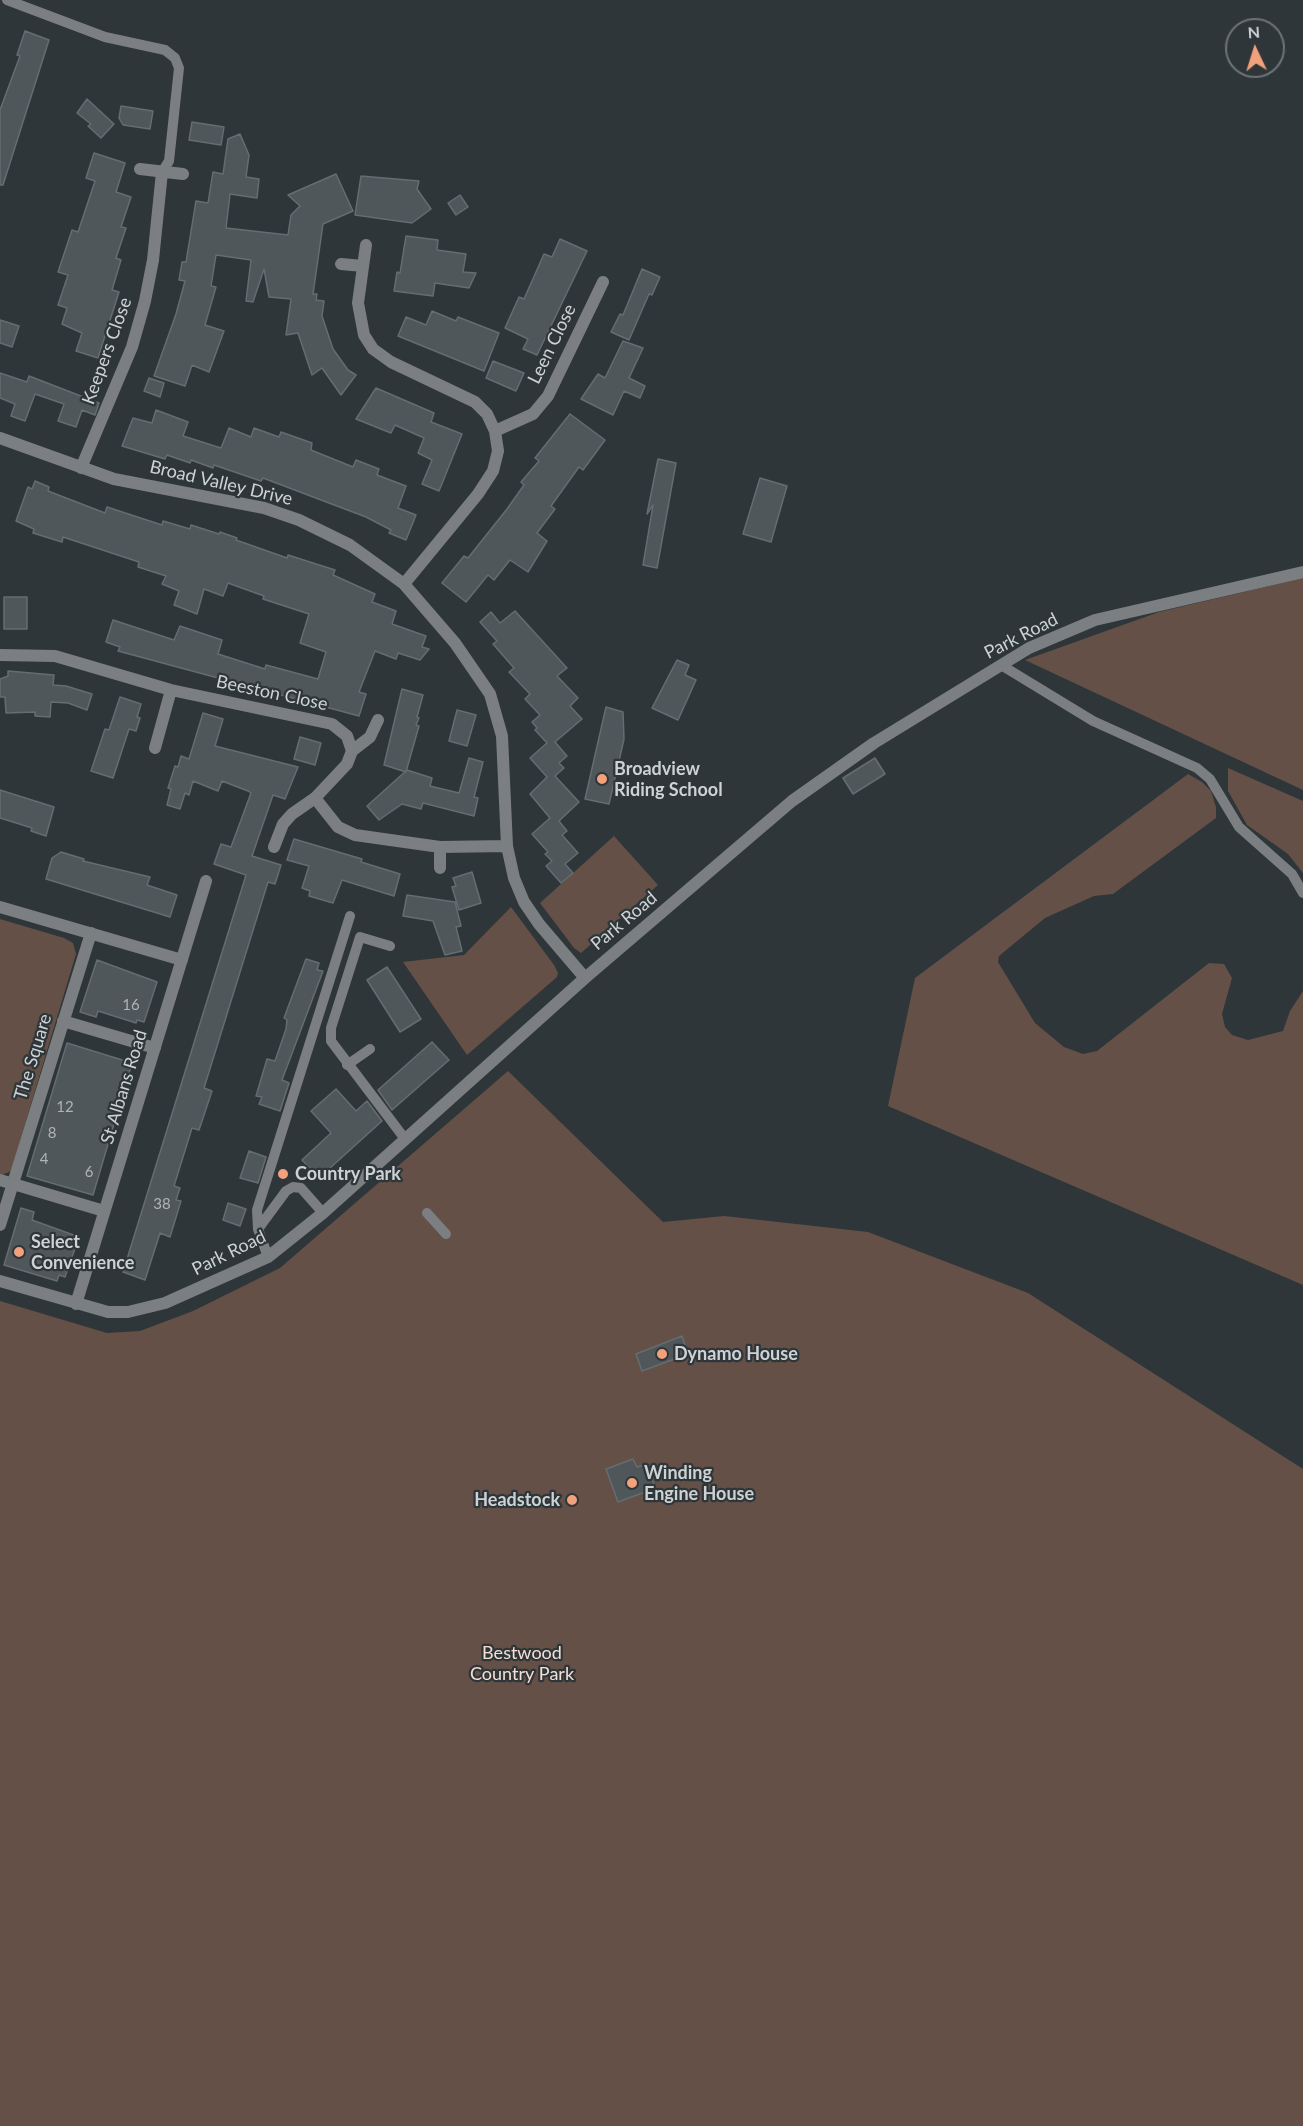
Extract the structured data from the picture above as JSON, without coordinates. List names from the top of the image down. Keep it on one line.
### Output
{"streets":{"street":["Leen Close","Keepers Close","Broad Valley Drive","Park Road","Beeston Close","The Square","St Albans Road"]},"crossings":[["Keepers Close","Broad Valley Drive"],["Broad Valley Drive","Park Road"],["Park Road","St Albans Road"]],"parks":["Bestwood Country Park"],"places":["Broadview Riding School","Country Park","Select Convenience","Dynamo House","Winding Engine House","Headstock"],"house_numbers":["16","12","8","4","6","38"],"north":"top"}
